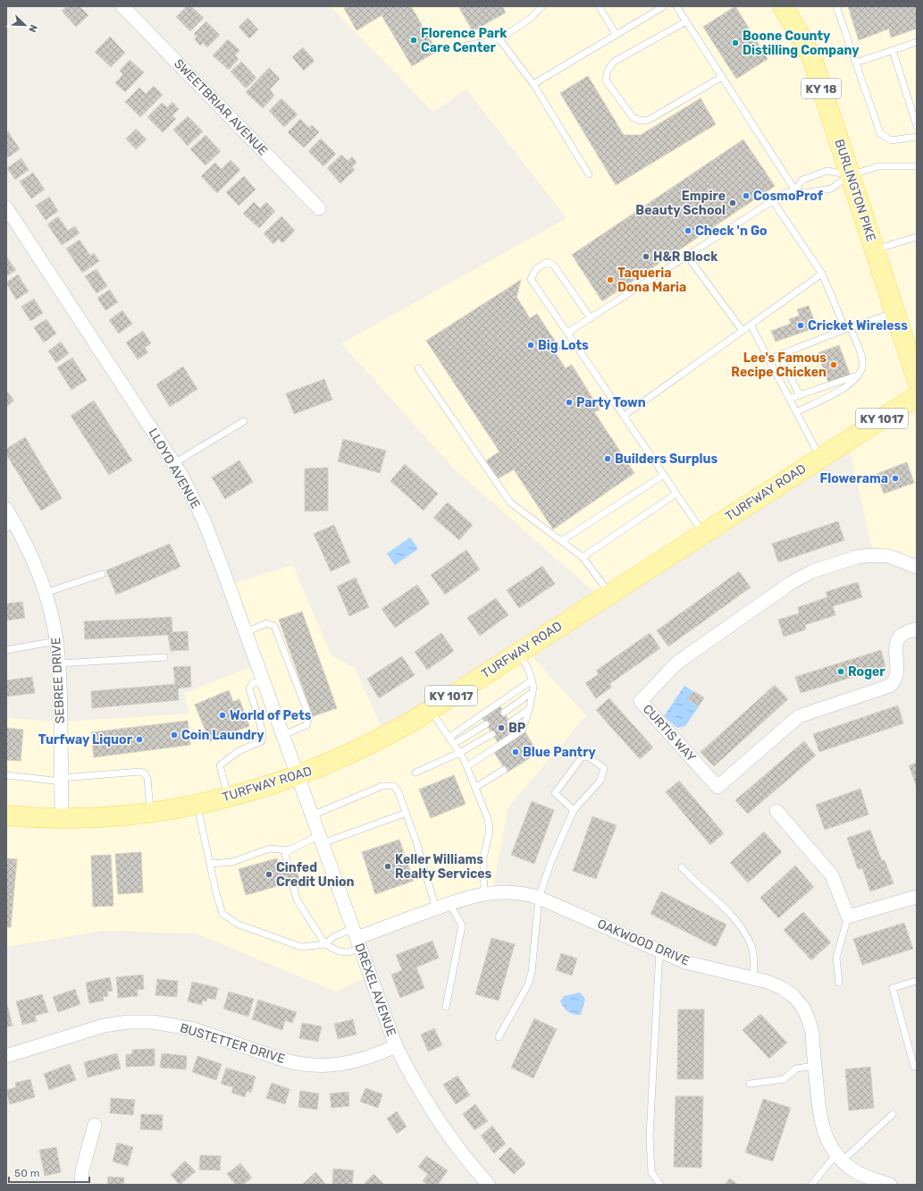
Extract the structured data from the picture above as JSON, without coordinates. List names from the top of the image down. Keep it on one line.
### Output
{"streets":{"main road":["KY 18","BURLINGTON PIKE","KY 1017","TURFWAY ROAD"],"street":["SWEETBRIAR AVENUE","LLOYD AVENUE","SEBREE DRIVE","CURTIS WAY","OAKWOOD DRIVE","DREXEL AVENUE","BUSTETTER DRIVE"]},"crossings":[["LLOYD AVENUE","TURFWAY ROAD"],["LLOYD AVENUE","DREXEL AVENUE"],["TURFWAY ROAD","SEBREE DRIVE"],["TURFWAY ROAD","DREXEL AVENUE"],["OAKWOOD DRIVE","DREXEL AVENUE"],["DREXEL AVENUE","BUSTETTER DRIVE"]],"places":["Florence Park Care Center","Boone County Distilling Company","CosmoProf","Empire Beauty School","Check 'n Go","H&R Block","Taqueria Dona Maria","Cricket Wireless","Big Lots","Lee's Famous Recipe Chicken","Party Town","Builders Surplus","Flowerama","Roger","World of Pets","BP","Coin Laundry","Turfway Liquor","Blue Pantry","Keller Williams Realty Services","Cinfed Credit Union"],"scale_bar":"50 m","north":"bottom right"}
